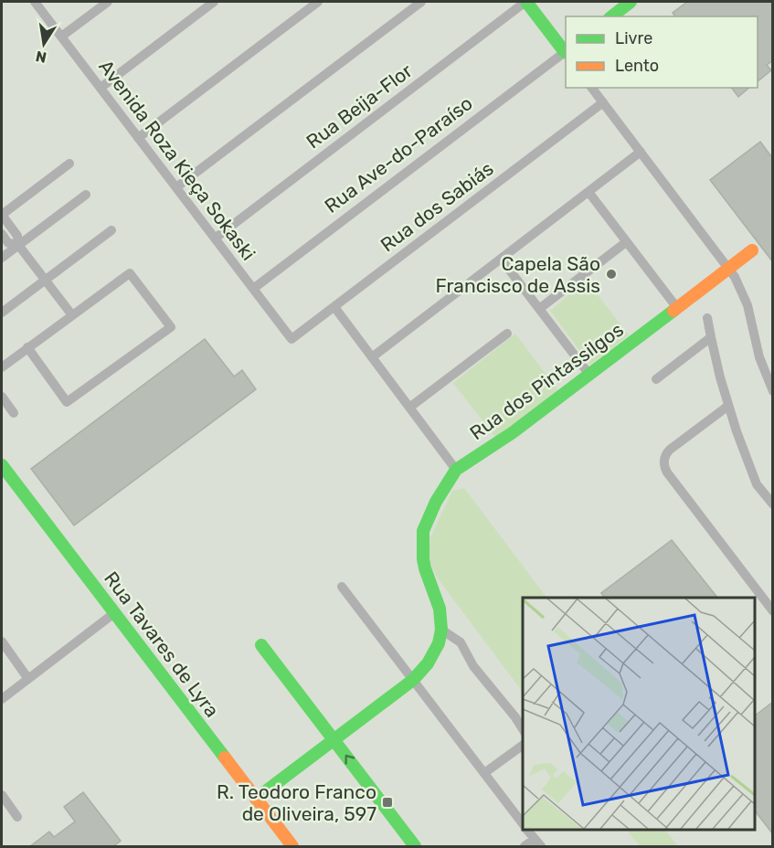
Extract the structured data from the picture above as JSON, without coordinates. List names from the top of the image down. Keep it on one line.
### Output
{"streets":{"street":["Rua Beija-Flor","Rua Ave-do-Paraíso","Avenida Roza Kieça Sokaski","Rua dos Sabiás","Rua dos Pintassilgos","Rua Tavares de Lyra"]},"crossings":[["Rua Beija-Flor","Avenida Roza Kieça Sokaski"],["Rua Ave-do-Paraíso","Avenida Roza Kieça Sokaski"],["Avenida Roza Kieça Sokaski","Rua dos Sabiás"]],"places":{"other":["Capela São Francisco de Assis"],"transit":["R. Teodoro Franco de Oliveira, 597"]},"legend":["Livre","Lento"],"north":"bottom"}
